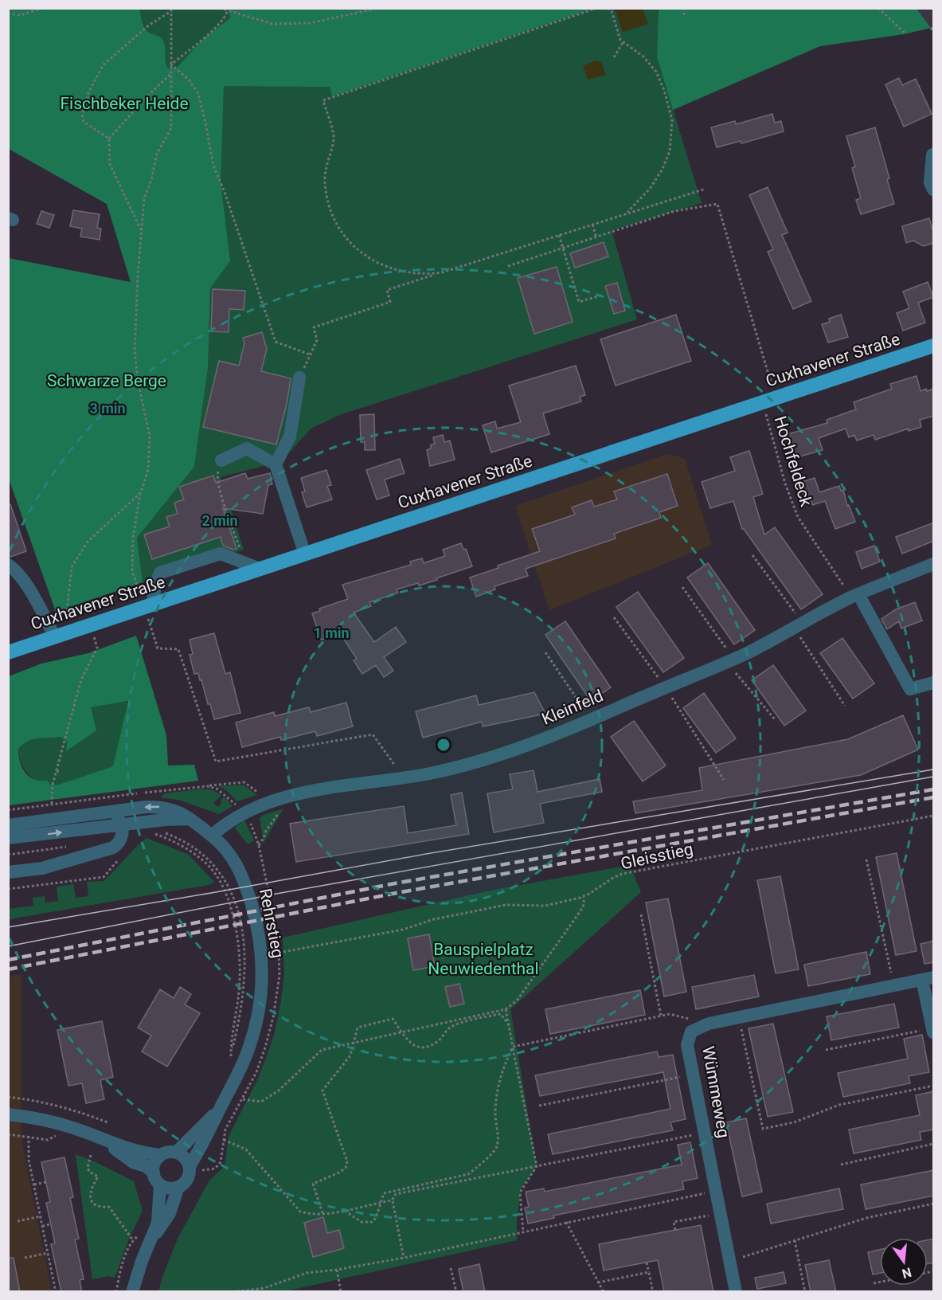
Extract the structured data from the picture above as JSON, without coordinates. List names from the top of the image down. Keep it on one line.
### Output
{"streets":{"main road":["Cuxhavener Straße"],"street":["Kleinfeld","Rehrstieg","Wümmeweg"],"path":["Hochfeldeck","Gleisstieg"]},"crossings":[["Cuxhavener Straße","Hochfeldeck"],["Hochfeldeck","Kleinfeld"],["Kleinfeld","Rehrstieg"]],"parks":["Fischbeker Heide","Schwarze Berge","Bauspielplatz Neuwiedenthal"],"north":"bottom","rings":["3 min","2 min","1 min"]}
